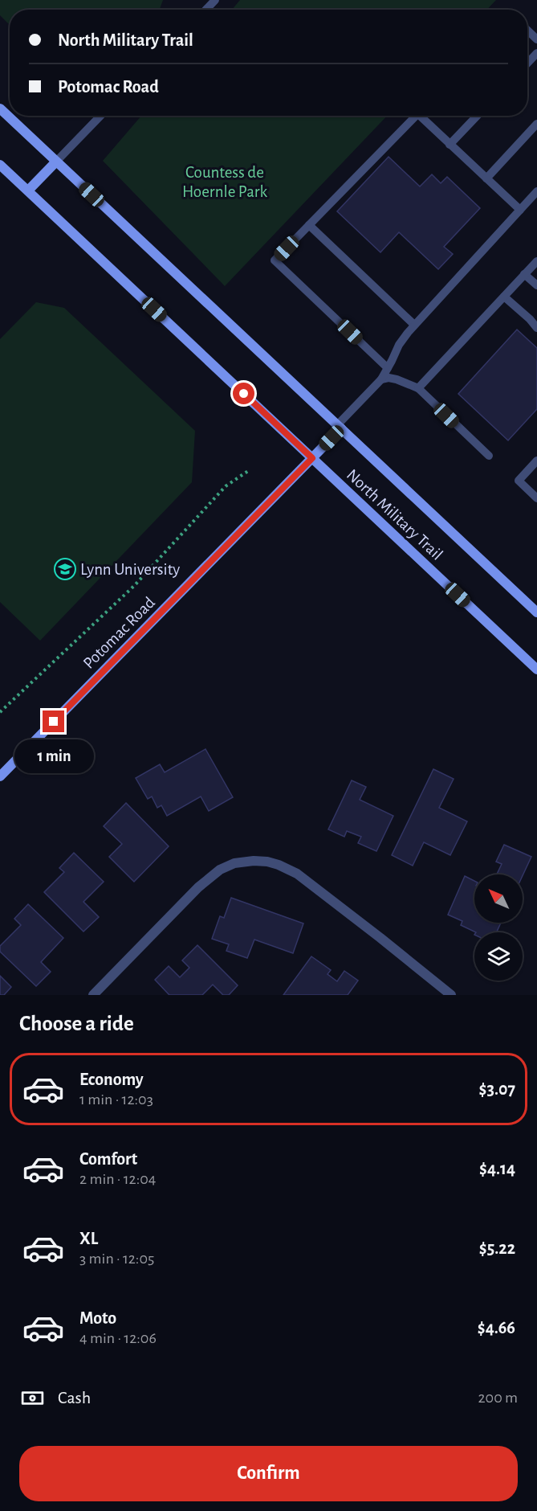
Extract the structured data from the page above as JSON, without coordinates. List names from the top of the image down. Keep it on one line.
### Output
{"streets":{"main road":["North Military Trail","Potomac Road"]},"crossings":[["North Military Trail","Potomac Road"]],"parks":["Countess de Hoernle Park"],"places":{"school or university":["Lynn University"]},"north":"top left","page":{"banner":["North Military Trail","Potomac Road"],"bubble":"1 min","heading":"Choose a ride","list":[{"name":"Economy","note":"1 min · 12:03","value":"$3.07"},{"name":"Comfort","note":"2 min · 12:04","value":"$4.14"},{"name":"XL","note":"3 min · 12:05","value":"$5.22"},{"name":"Moto","note":"4 min · 12:06","value":"$4.66"}],"pay":["Cash","200 m"],"buttons":"Confirm"}}
